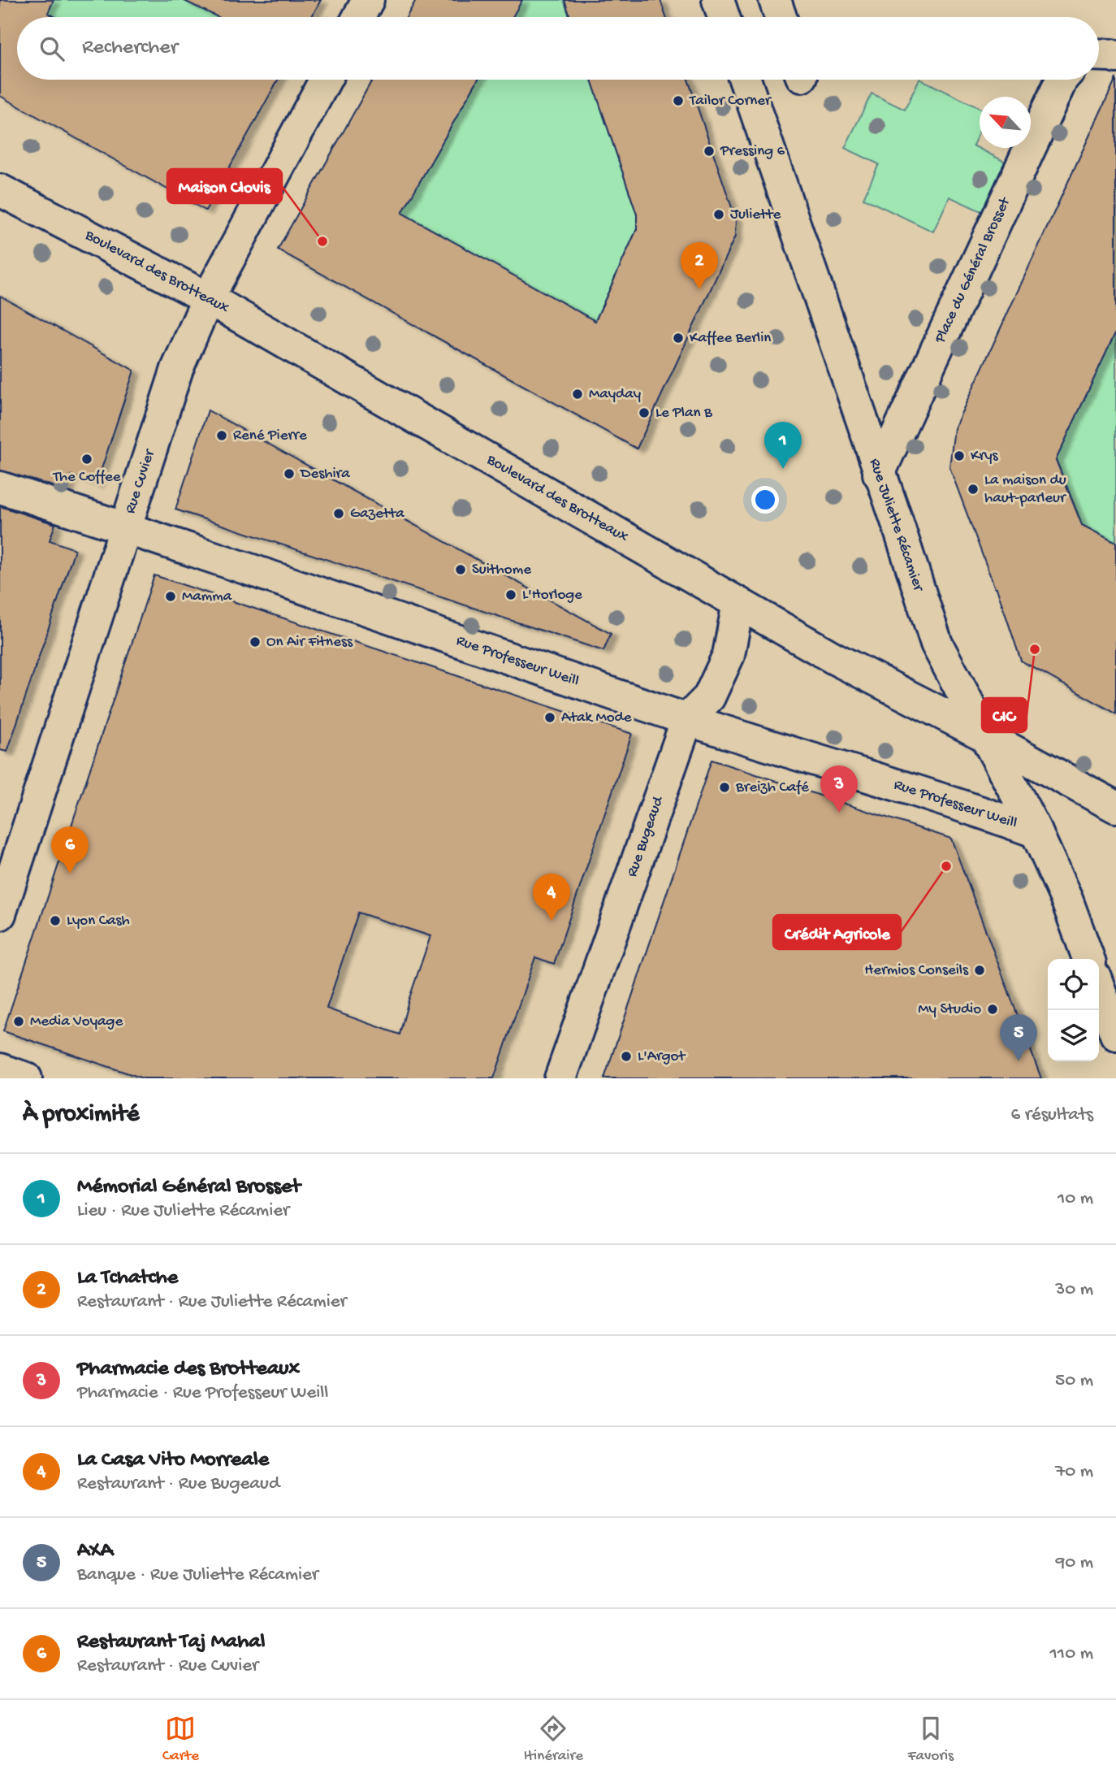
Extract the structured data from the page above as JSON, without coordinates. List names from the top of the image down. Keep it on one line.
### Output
{"streets":{"street":["Place du Général Brosset","Boulevard des Brotteaux","Rue Cuvier","Rue Juliette Récamier","Rue Professeur Weill","Rue Bugeaud"]},"crossings":[["Place du Général Brosset","Rue Juliette Récamier"],["Boulevard des Brotteaux","Rue Cuvier"],["Boulevard des Brotteaux","Rue Juliette Récamier"],["Boulevard des Brotteaux","Rue Bugeaud"],["Rue Cuvier","Rue Professeur Weill"],["Rue Juliette Récamier","Rue Professeur Weill"],["Rue Professeur Weill","Rue Bugeaud"]],"places":["Tailor Corner","Pressing 6","Juliette","Maison Clovis","Kaffee Berlin","Mayday","Le Plan B","René Pierre","Krys","The Coffee","Deshira","La maison du haut-parleur","Gazetta","Suithome","L'Horloge","Mamma","On Air Fitness","CIC","Atak Mode","Breizh Café","Crédit Agricole","Lyon Cash","Hermios Conseils","My Studio","Media Voyage","L'Argot"],"north":"top left","page":{"search":"Rechercher","pins":["2","1","3","6","4","5"],"heading":["À proximité","6 résultats"],"list":[{"mark":"1","name":"Mémorial Général Brosset","note":"Lieu · Rue Juliette Récamier","value":"10 m"},{"mark":"2","name":"La Tchatche","note":"Restaurant · Rue Juliette Récamier","value":"30 m"},{"mark":"3","name":"Pharmacie des Brotteaux","note":"Pharmacie · Rue Professeur Weill","value":"50 m"},{"mark":"4","name":"La Casa Vito Morreale","note":"Restaurant · Rue Bugeaud","value":"70 m"},{"mark":"5","name":"AXA","note":"Banque · Rue Juliette Récamier","value":"90 m"},{"mark":"6","name":"Restaurant Taj Mahal","note":"Restaurant · Rue Cuvier","value":"110 m"}],"nav":["Carte","Itinéraire","Favoris"]}}
